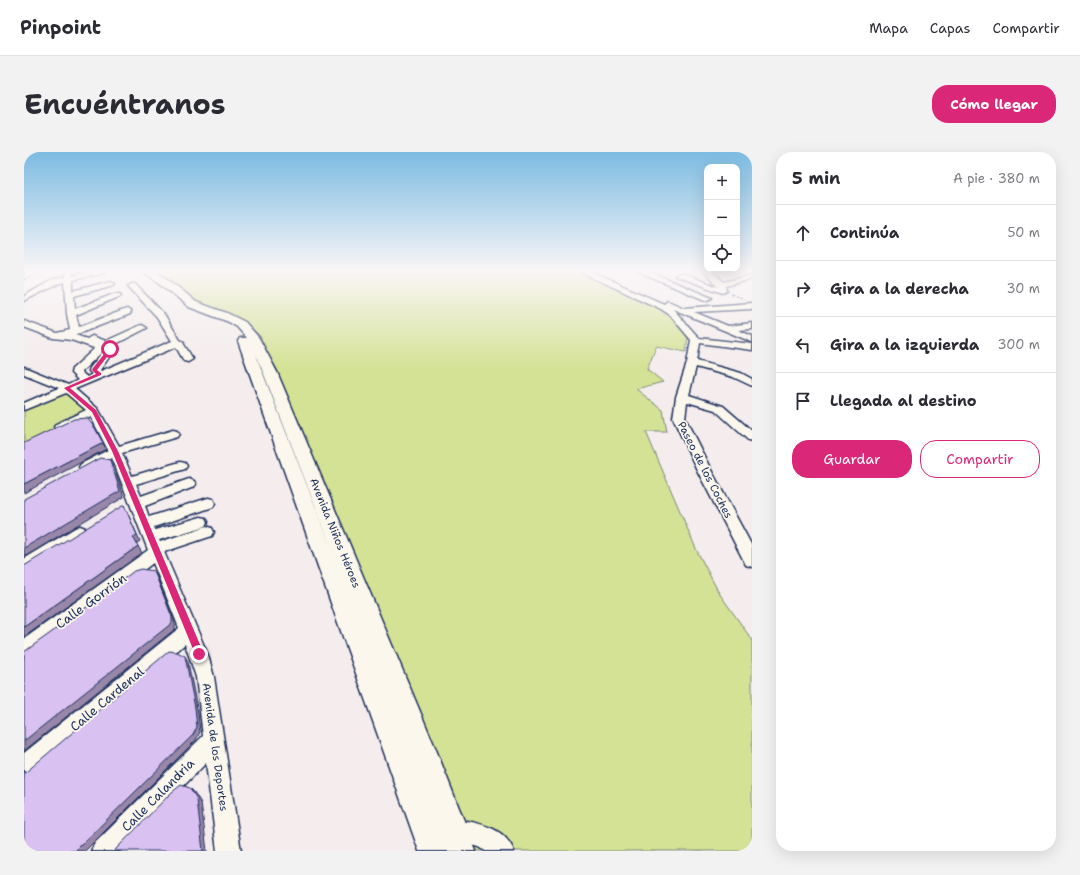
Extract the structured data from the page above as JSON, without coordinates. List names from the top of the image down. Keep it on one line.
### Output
{"streets":{"main road":["Avenida Niños Héroes"],"street":["Paseo de los Coches","Calle Gorrión","Calle Cardenal","Avenida de los Deportes","Calle Calandria"]},"crossings":[["Calle Gorrión","Avenida de los Deportes"],["Calle Cardenal","Avenida de los Deportes"],["Avenida de los Deportes","Calle Calandria"]],"page":{"header":"Pinpoint","nav":["Mapa","Capas","Compartir"],"title":"Encuéntranos","buttons":["Cómo llegar",["Guardar","Compartir"]],"heading":["5 min","A pie · 380 m"],"map_buttons":["+","−"],"list":[["Continúa","50 m"],["Gira a la derecha","30 m"],["Gira a la izquierda","300 m"],"Llegada al destino"]}}
